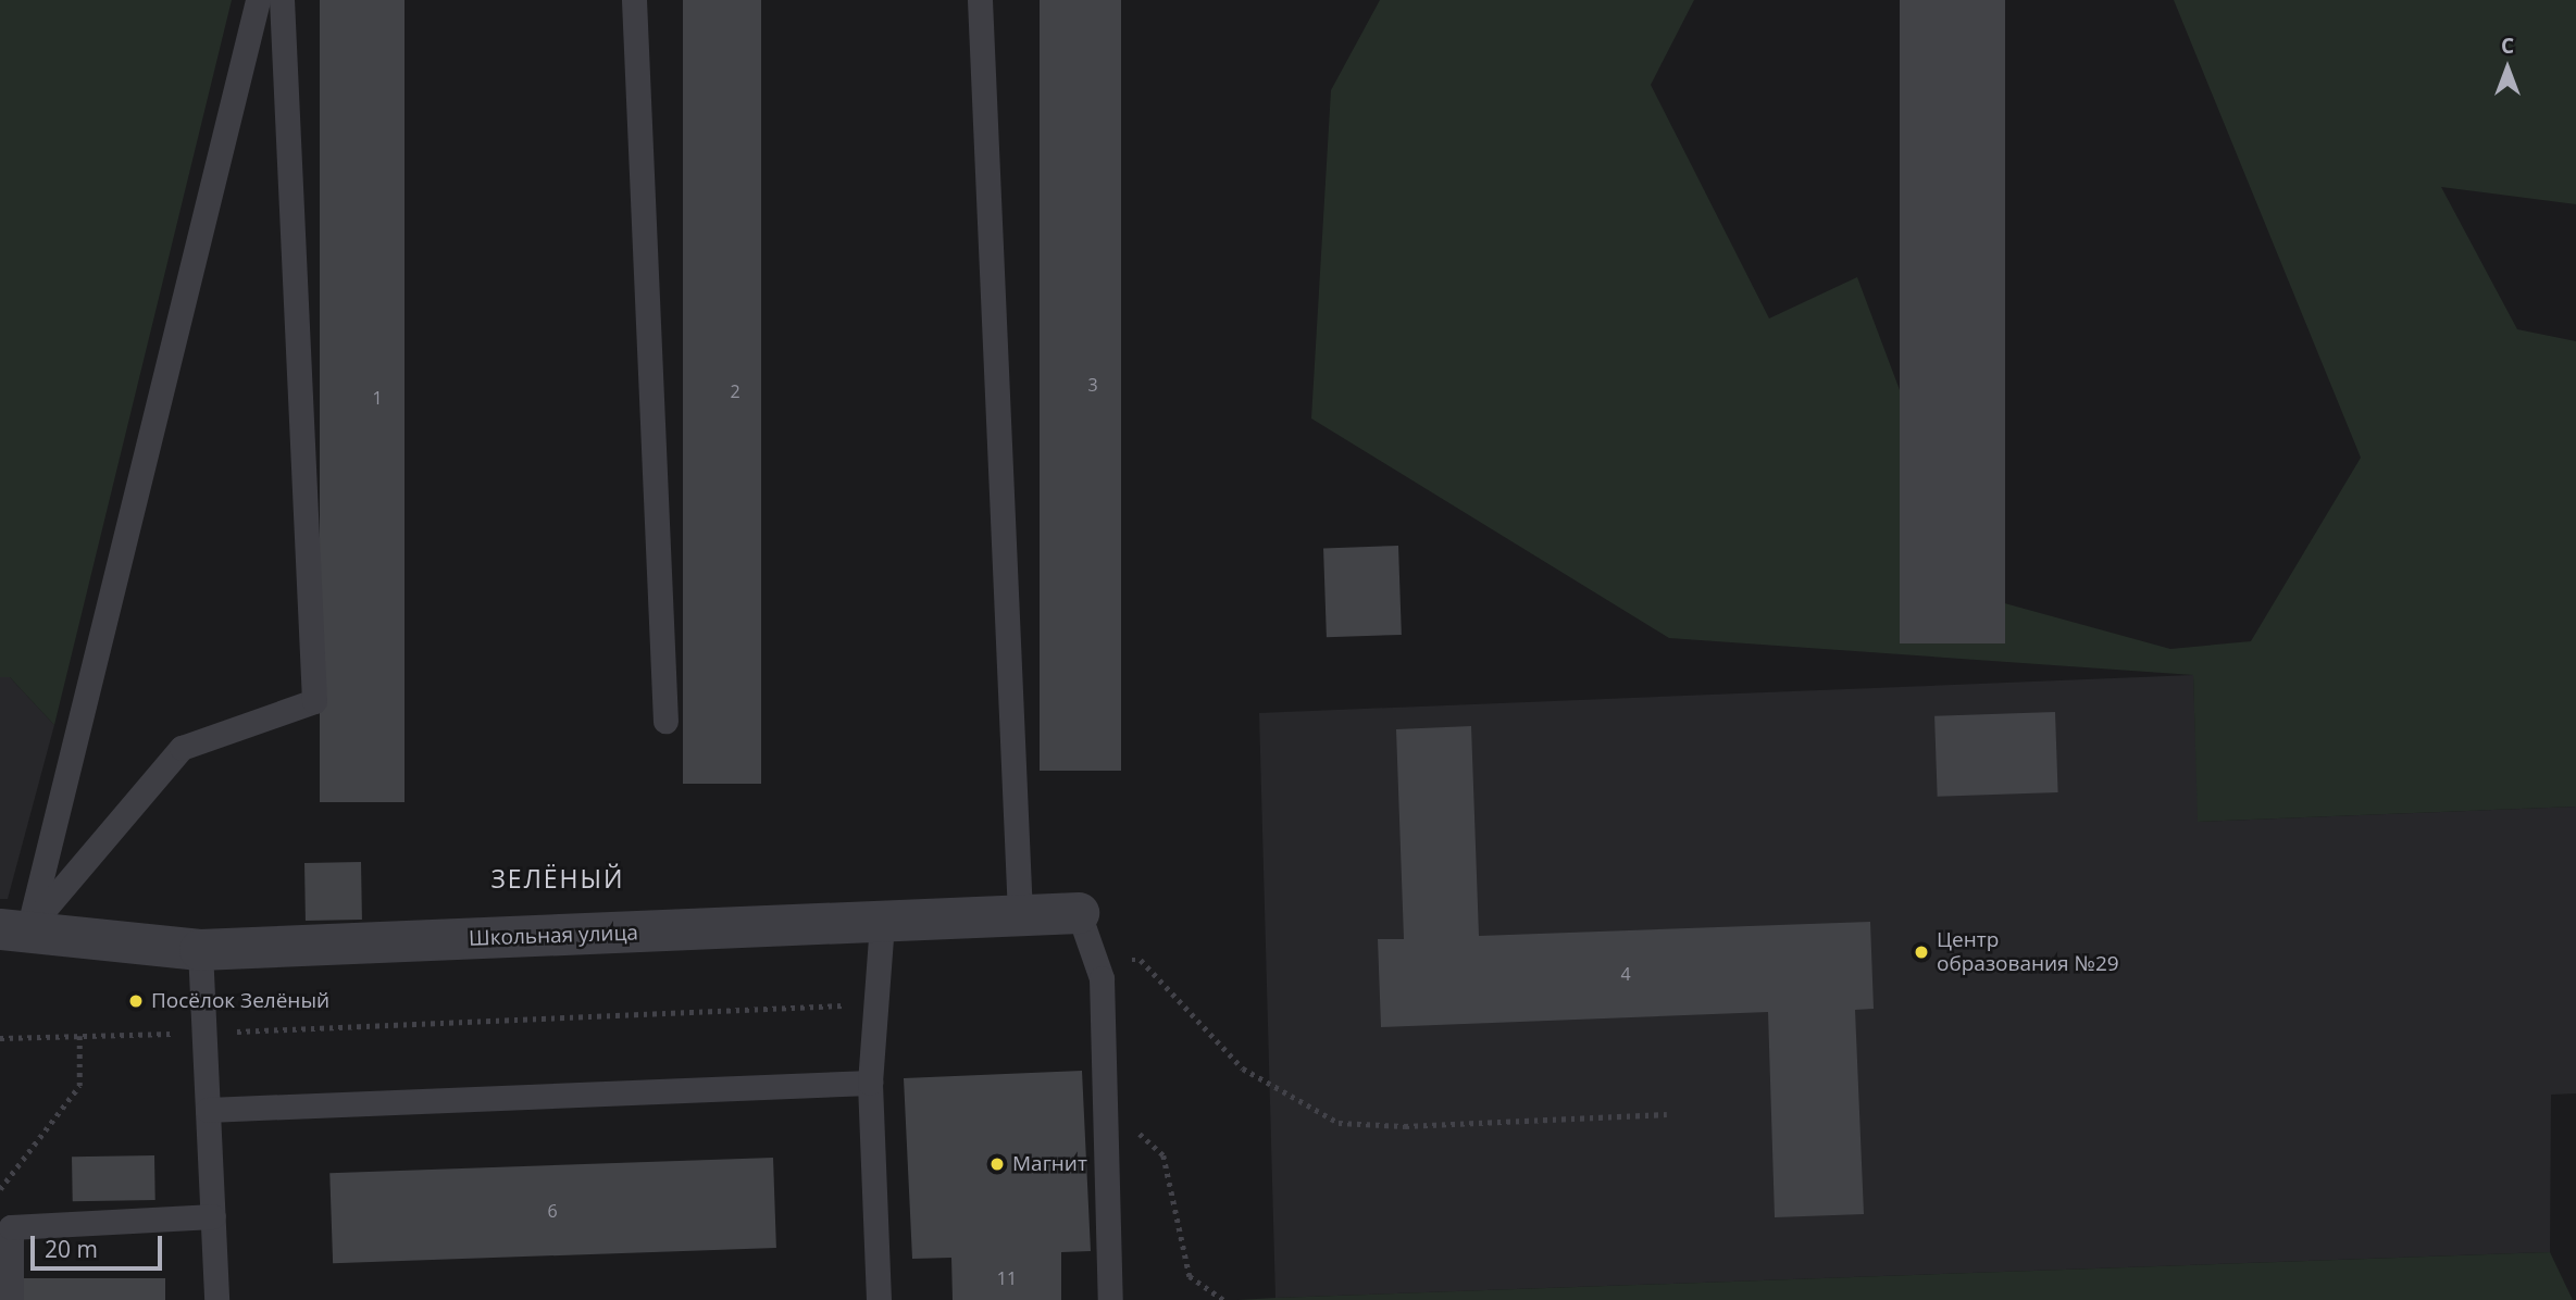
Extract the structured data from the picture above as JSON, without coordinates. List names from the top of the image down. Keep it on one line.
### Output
{"streets":{"street":["Школьная улица"]},"districts":["ЗЕЛЁНЫЙ"],"places":["Центр образования №29","Посёлок Зелёный","Магнит"],"house_numbers":["3","2","1","4","6","11"],"scale_bar":"20 m","north":"top"}
